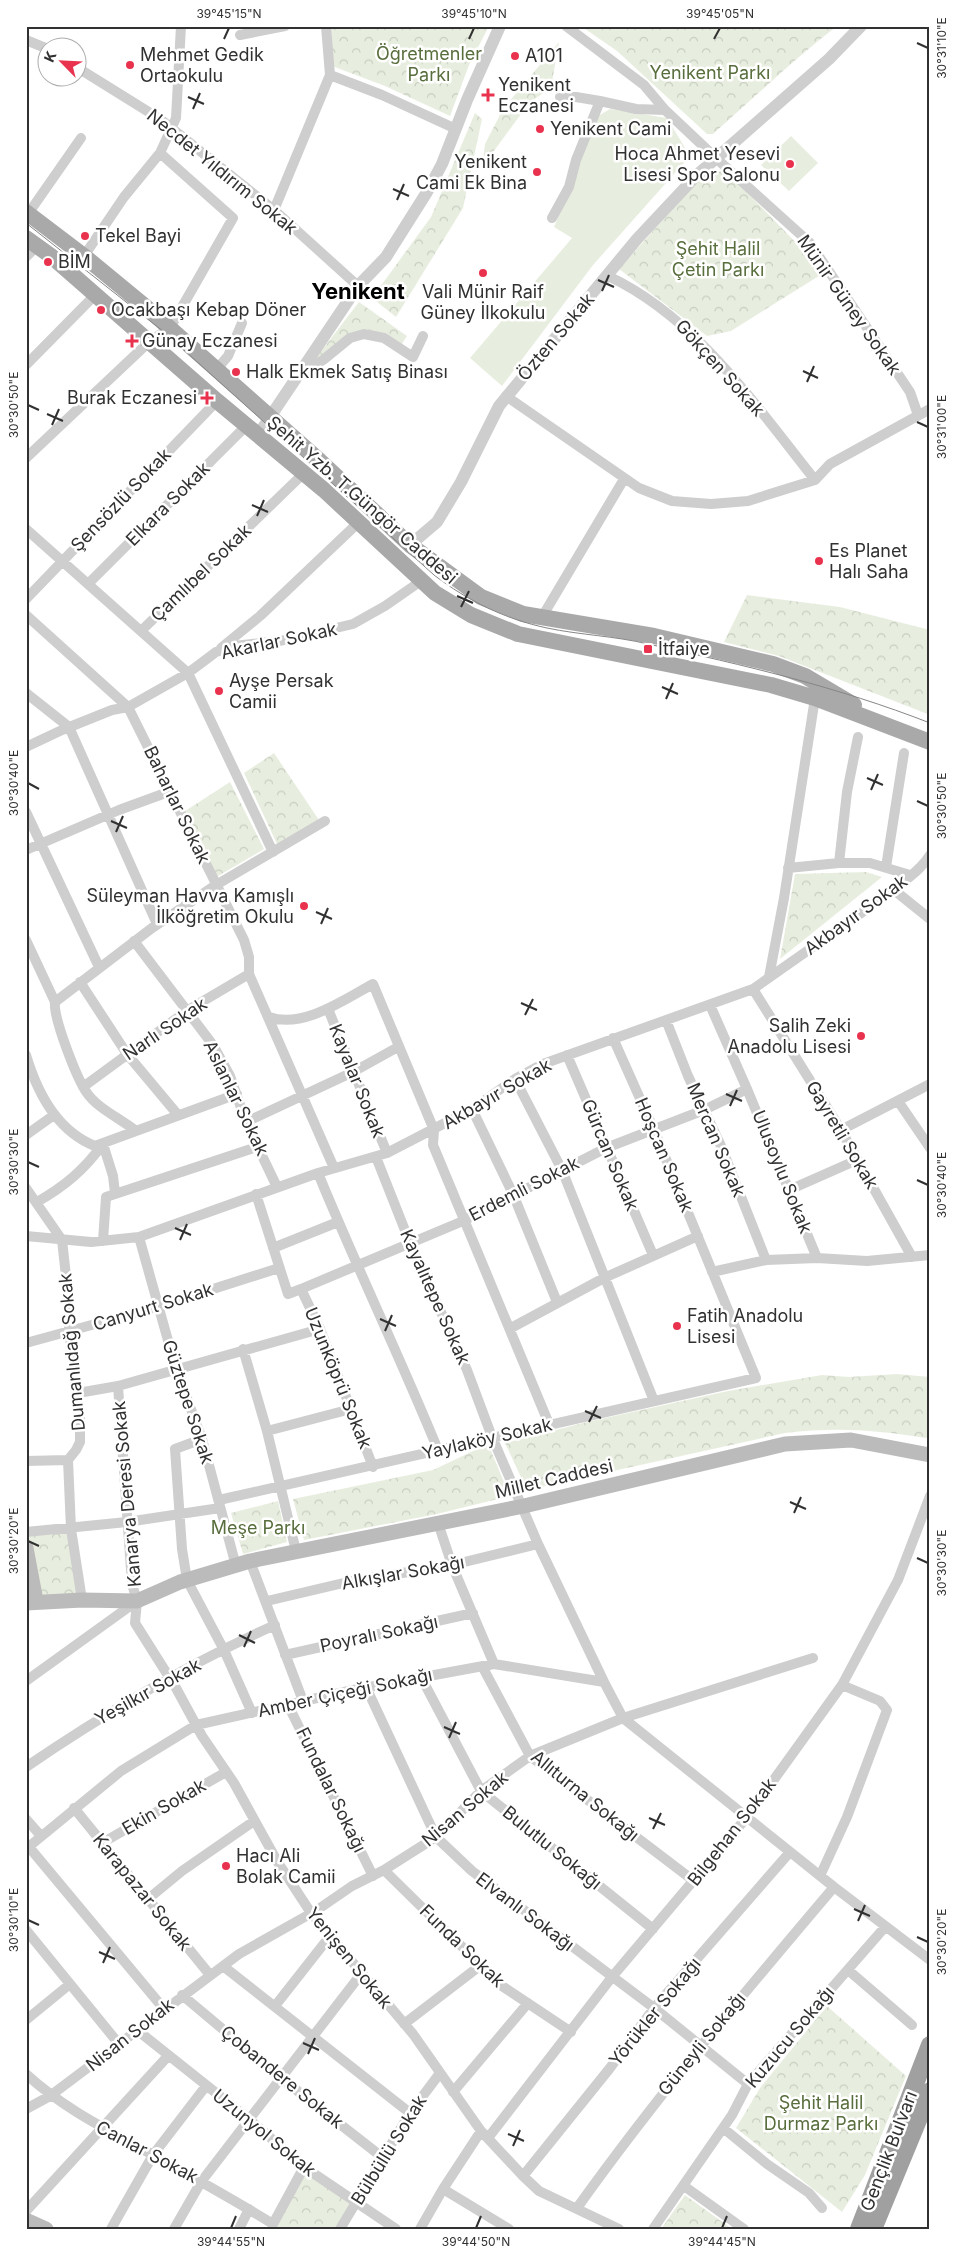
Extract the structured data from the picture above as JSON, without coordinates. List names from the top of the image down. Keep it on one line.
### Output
{"streets":{"highway":["Gençlik Bulvarı"],"main road":["Şehit Yzb. T.Güngör Caddesi","Millet Caddesi"],"street":["Necdet Yıldırım Sokak","Münir Güney Sokak","Özten Sokak","Gökçen Sokak","Şensözlü Sokak","Elkara Sokak","Çamlıbel Sokak","Akarlar Sokak","Baharlar Sokak","Akbayır Sokak","Narlı Sokak","Kayalar Sokak","Aslanlar Sokak","Gayretli Sokak","Mercan Sokak","Gürcan Sokak","Hoşcan Sokak","Ulusoylu Sokak","Erdemli Sokak","Kayalıtepe Sokak","Canyurt Sokak","Dumanlıdağ Sokak","Uzunköprü Sokak","Güztepe Sokak","Yaylaköy Sokak","Kanarya Deresi Sokak","Alkışlar Sokağı","Poyralı Sokağı","Yeşilkır Sokak","Amber Çiçeği Sokağı","Fundalar Sokağı","Allıturna Sokağı","Ekin Sokak","Nisan Sokak","Bilgehan Sokak","Bulutlu Sokağı","Karapazar Sokak","Elvanlı Sokağı","Funda Sokak","Yenişen Sokak","Yörükler Sokağı","Kuzucu Sokağı","Güneyli Sokağı","Çobandere Sokak","Uzunyol Sokak","Bülbüllü Sokak","Canlar Sokak"]},"crossings":[["Münir Güney Sokak","Özten Sokak"],["Özten Sokak","Gökçen Sokak"],["Özten Sokak","Şehit Yzb. T.Güngör Caddesi"],["Şensözlü Sokak","Şehit Yzb. T.Güngör Caddesi"],["Şehit Yzb. T.Güngör Caddesi","Elkara Sokak"],["Şehit Yzb. T.Güngör Caddesi","Çamlıbel Sokak"],["Şehit Yzb. T.Güngör Caddesi","Akarlar Sokak"],["Akarlar Sokak","Baharlar Sokak"],["Baharlar Sokak","Akbayır Sokak"],["Baharlar Sokak","Narlı Sokak"],["Akbayır Sokak","Kayalar Sokak"],["Akbayır Sokak","Aslanlar Sokak"],["Akbayır Sokak","Gayretli Sokak"],["Akbayır Sokak","Mercan Sokak"],["Akbayır Sokak","Gürcan Sokak"],["Akbayır Sokak","Hoşcan Sokak"],["Akbayır Sokak","Ulusoylu Sokak"],["Akbayır Sokak","Kayalıtepe Sokak"],["Akbayır Sokak","Dumanlıdağ Sokak"],["Akbayır Sokak","Uzunköprü Sokak"],["Akbayır Sokak","Güztepe Sokak"],["Narlı Sokak","Aslanlar Sokak"],["Mercan Sokak","Erdemli Sokak"],["Gürcan Sokak","Erdemli Sokak"],["Hoşcan Sokak","Erdemli Sokak"],["Hoşcan Sokak","Yaylaköy Sokak"],["Ulusoylu Sokak","Erdemli Sokak"],["Erdemli Sokak","Kayalıtepe Sokak"],["Erdemli Sokak","Uzunköprü Sokak"],["Kayalıtepe Sokak","Yaylaköy Sokak"],["Kayalıtepe Sokak","Millet Caddesi"],["Kayalıtepe Sokak","Alkışlar Sokağı"],["Kayalıtepe Sokak","Amber Çiçeği Sokağı"],["Kayalıtepe Sokak","Nisan Sokak"],["Canyurt Sokak","Dumanlıdağ Sokak"],["Canyurt Sokak","Uzunköprü Sokak"],["Canyurt Sokak","Güztepe Sokak"],["Uzunköprü Sokak","Yaylaköy Sokak"],["Güztepe Sokak","Yaylaköy Sokak"],["Güztepe Sokak","Millet Caddesi"],["Güztepe Sokak","Alkışlar Sokağı"],["Güztepe Sokak","Poyralı Sokağı"],["Güztepe Sokak","Yeşilkır Sokak"],["Güztepe Sokak","Amber Çiçeği Sokağı"],["Yaylaköy Sokak","Kanarya Deresi Sokak"],["Millet Caddesi","Kanarya Deresi Sokak"],["Millet Caddesi","Yenişen Sokak"],["Kanarya Deresi Sokak","Yenişen Sokak"],["Yeşilkır Sokak","Yenişen Sokak"],["Amber Çiçeği Sokağı","Fundalar Sokağı"],["Amber Çiçeği Sokağı","Allıturna Sokağı"],["Amber Çiçeği Sokağı","Bulutlu Sokağı"],["Amber Çiçeği Sokağı","Karapazar Sokak"],["Amber Çiçeği Sokağı","Elvanlı Sokağı"],["Amber Çiçeği Sokağı","Yenişen Sokak"],["Fundalar Sokağı","Nisan Sokak"],["Allıturna Sokağı","Nisan Sokak"],["Allıturna Sokağı","Bilgehan Sokak"],["Ekin Sokak","Karapazar Sokak"],["Ekin Sokak","Yenişen Sokak"],["Nisan Sokak","Bulutlu Sokağı"],["Nisan Sokak","Karapazar Sokak"],["Nisan Sokak","Elvanlı Sokağı"],["Nisan Sokak","Funda Sokak"],["Nisan Sokak","Yenişen Sokak"],["Nisan Sokak","Çobandere Sokak"],["Nisan Sokak","Uzunyol Sokak"],["Nisan Sokak","Canlar Sokak"],["Bilgehan Sokak","Bulutlu Sokağı"],["Bilgehan Sokak","Elvanlı Sokağı"],["Bilgehan Sokak","Funda Sokak"],["Bilgehan Sokak","Yenişen Sokak"],["Elvanlı Sokağı","Yörükler Sokağı"],["Elvanlı Sokağı","Kuzucu Sokağı"],["Elvanlı Sokağı","Güneyli Sokağı"],["Yenişen Sokak","Yörükler Sokağı"],["Yenişen Sokak","Güneyli Sokağı"],["Yenişen Sokak","Bülbüllü Sokak"],["Çobandere Sokak","Bülbüllü Sokak"],["Uzunyol Sokak","Bülbüllü Sokak"],["Uzunyol Sokak","Canlar Sokak"]],"districts":["Yenikent"],"parks":["Öğretmenler Parkı","Yenikent Parkı","Şehit Halil Çetin Parkı","Meşe Parkı","Şehit Halil Durmaz Parkı"],"places":{"other":["A101","Mehmet Gedik Ortaokulu","Yenikent Cami","Hoca Ahmet Yesevi Lisesi Spor Salonu","Yenikent Cami Ek Bina","Tekel Bayi","BİM","Vali Münir Raif Güney İlkokulu","Ocakbaşı Kebap Döner","Halk Ekmek Satış Binası","Es Planet Halı Saha","Ayşe Persak Camii","Süleyman Havva Kamışlı İlköğretim Okulu","Salih Zeki Anadolu Lisesi","Fatih Anadolu Lisesi","Hacı Ali Bolak Camii"],"health":["Yenikent Eczanesi","Günay Eczanesi","Burak Eczanesi"],"transit":["İtfaiye"]},"north":"top left","coordinates":["39°45'15\"N","39°45'10\"N","39°45'05\"N","30°31'10\"E","30°30'50\"E","30°31'00\"E","30°30'40\"E","30°30'30\"E","30°30'20\"E","30°30'10\"E","39°44'55\"N","39°44'50\"N","39°44'45\"N"]}
